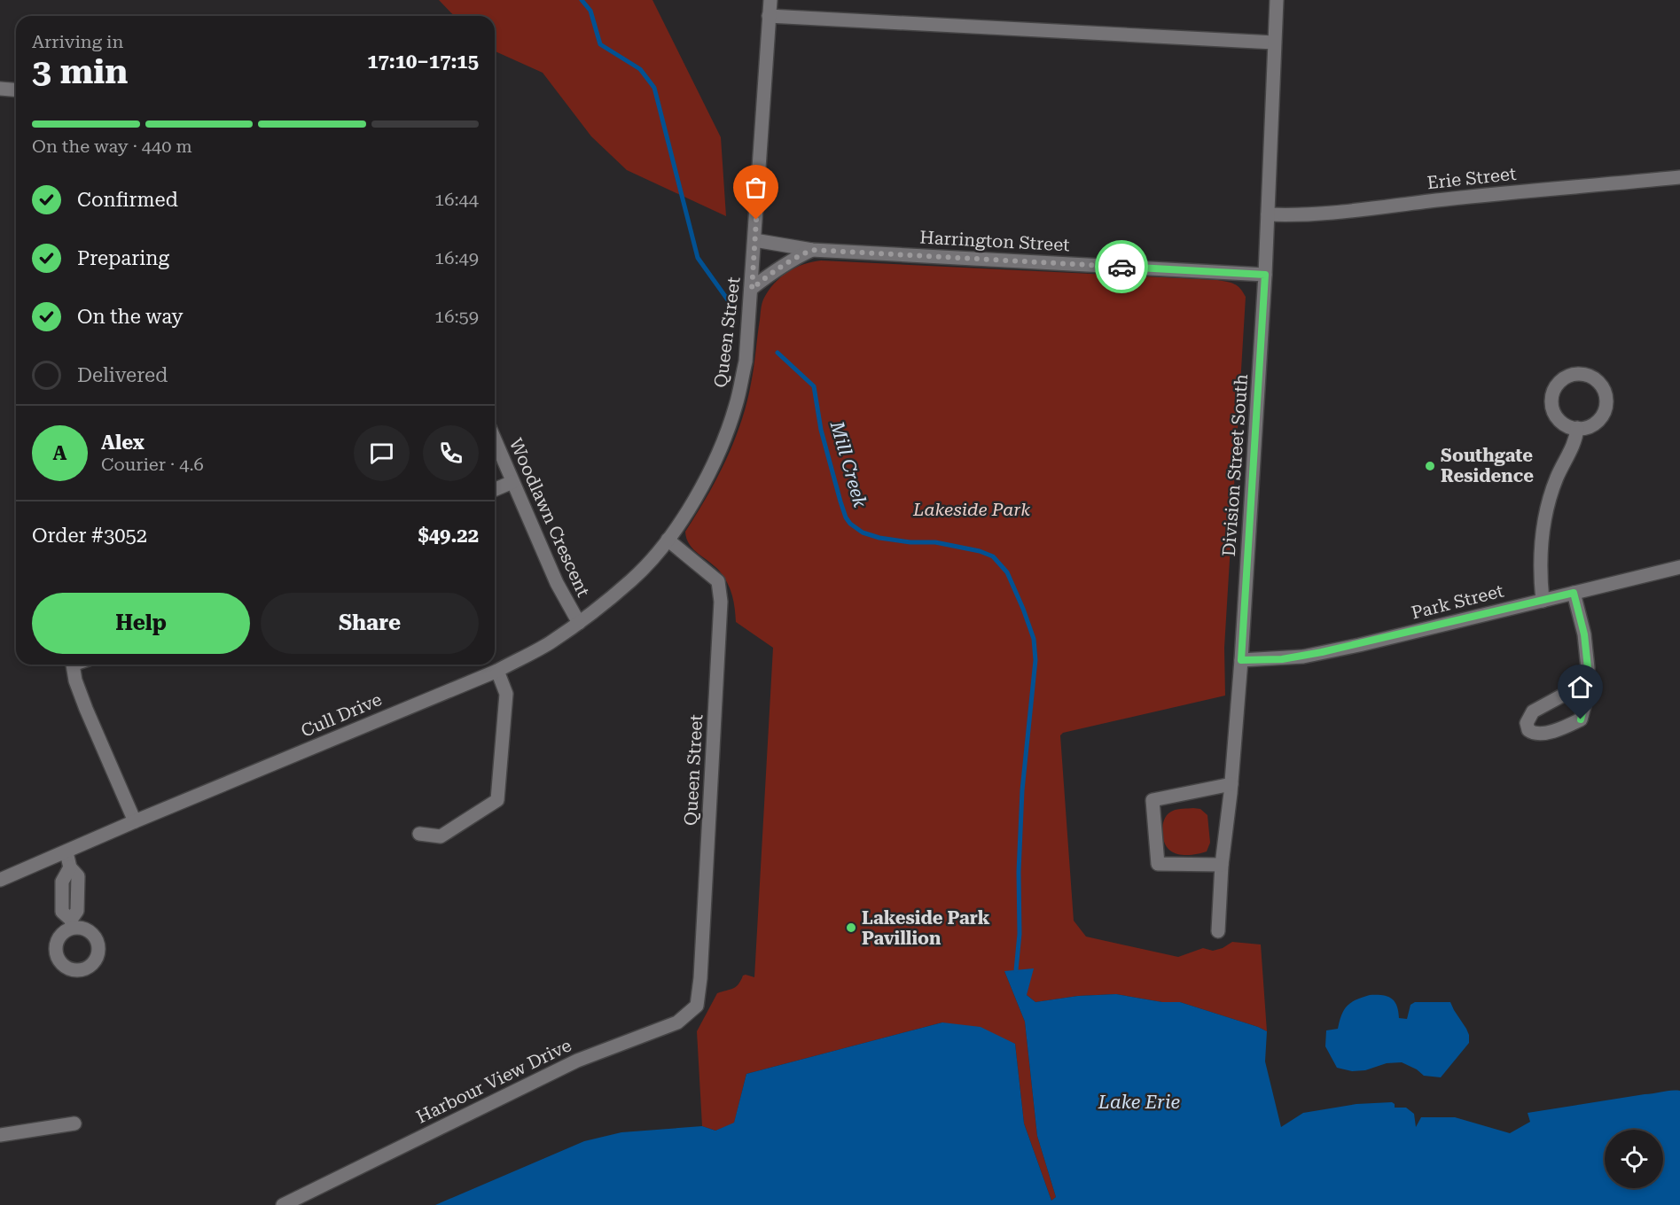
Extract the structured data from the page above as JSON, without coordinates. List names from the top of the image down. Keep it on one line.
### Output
{"streets":{"street":["Erie Street","Harrington Street","Queen Street","Division Street South","Woodlawn Crescent","Park Street","Cull Drive","Harbour View Drive"]},"crossings":[["Erie Street","Division Street South"],["Harrington Street","Queen Street"],["Harrington Street","Division Street South"],["Queen Street","Cull Drive"],["Queen Street","Harbour View Drive"],["Division Street South","Park Street"],["Woodlawn Crescent","Cull Drive"]],"water":["Mill Creek","Lake Erie"],"parks":["Lakeside Park"],"places":["Southgate Residence","Lakeside Park Pavillion"],"page":{"heading":["3 min","Arriving in","17:10–17:15"],"panel":["Alex","Courier · 4.6","Order #3052","$49.22"],"bar":"On the way · 440 m","list":[["Confirmed","16:44"],["Preparing","16:49"],["On the way","16:59"],"Delivered"],"round":"A","buttons":["Help","Share"]}}
